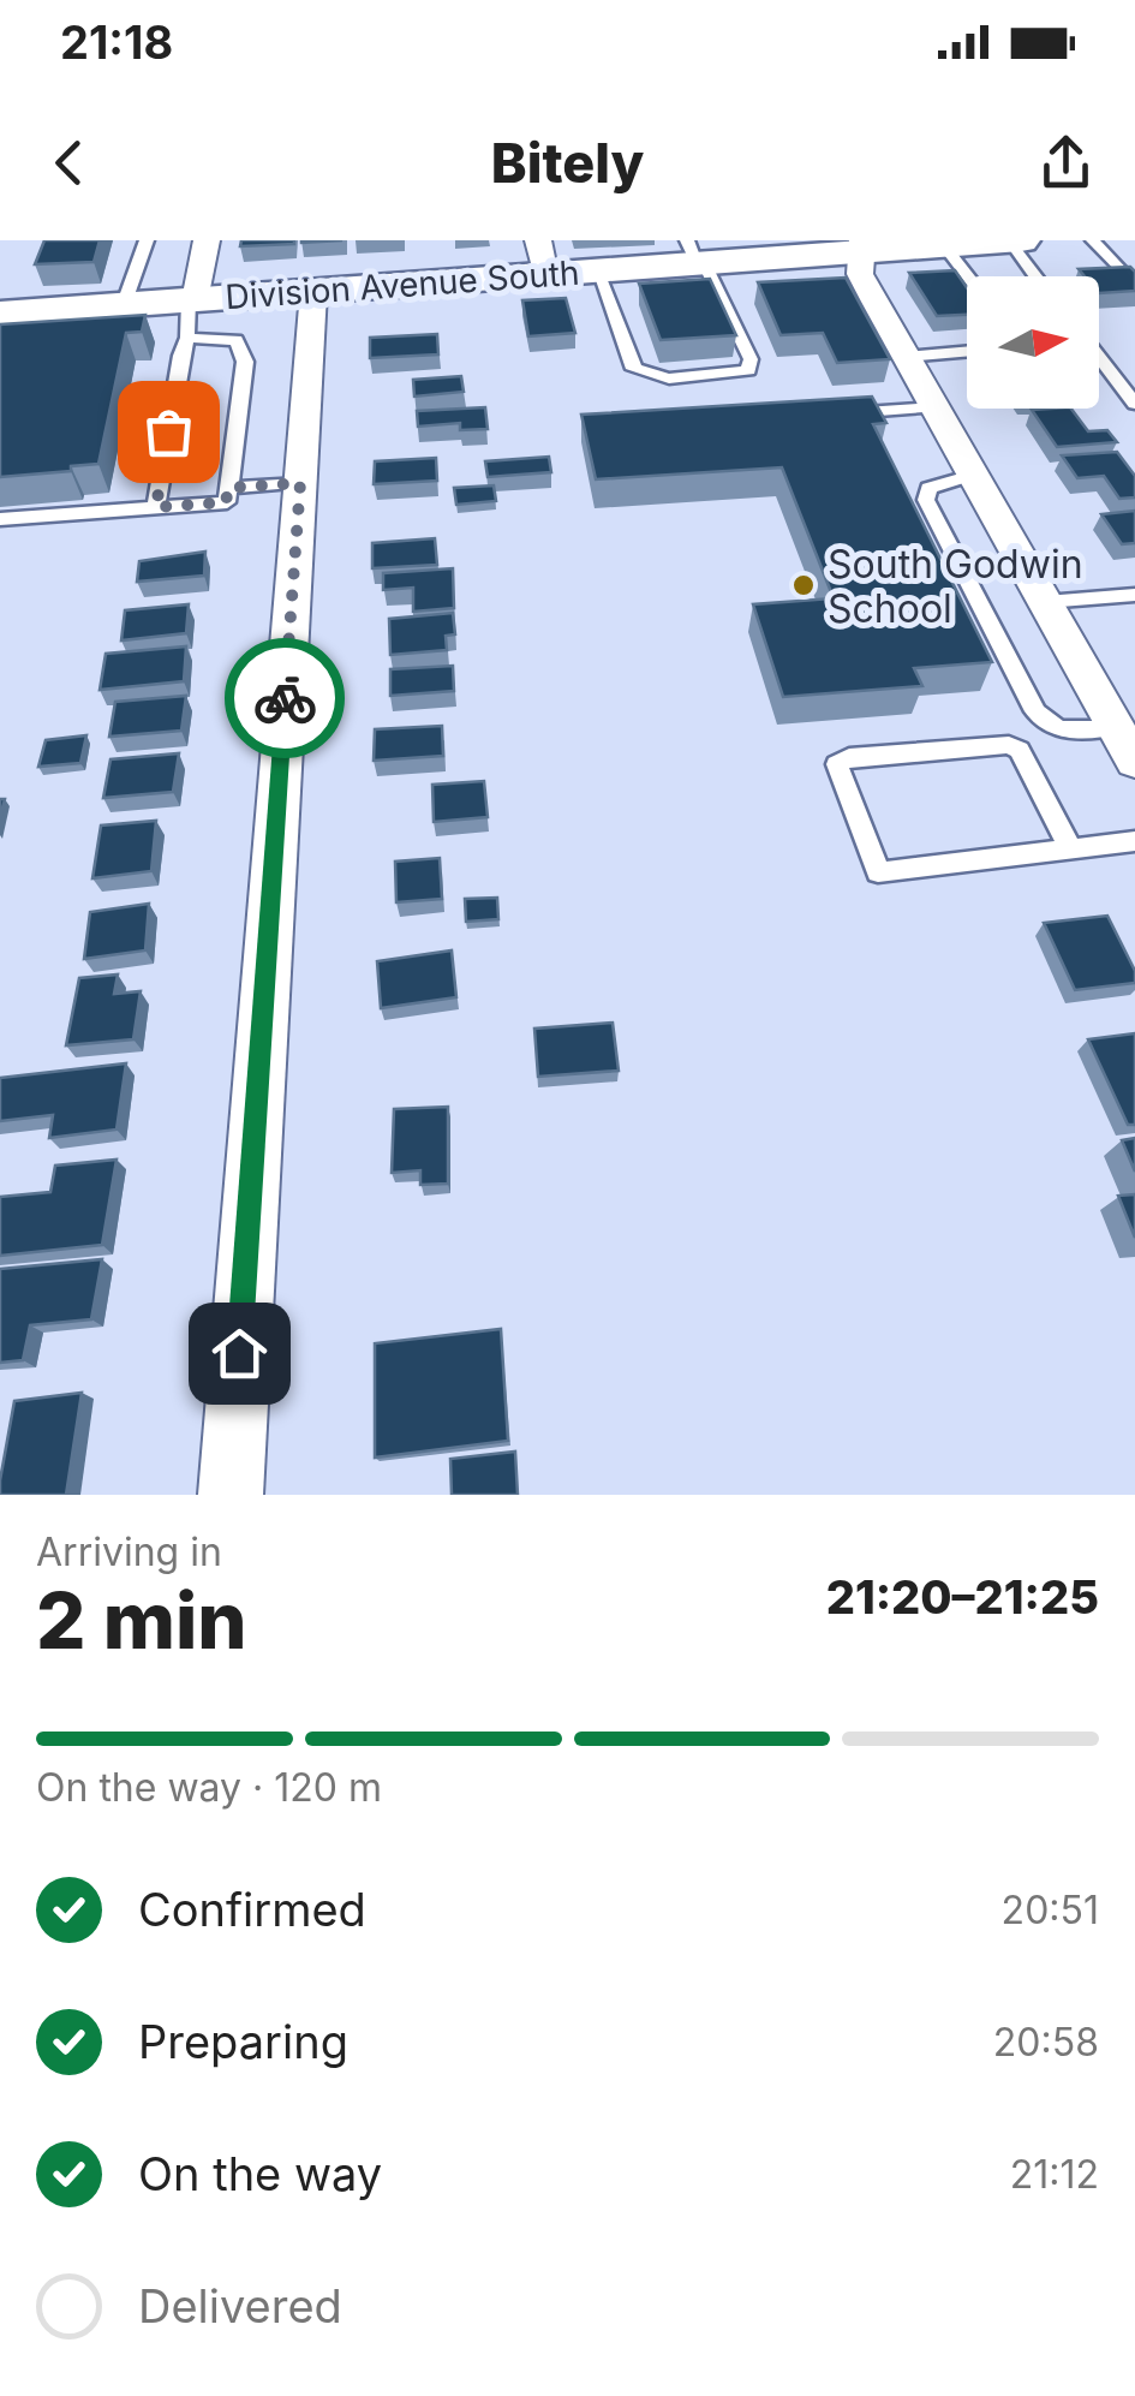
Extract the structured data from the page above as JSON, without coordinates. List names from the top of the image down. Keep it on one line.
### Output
{"streets":{"main road":["Division Avenue South"]},"places":["South Godwin School"],"north":"right","page":{"status":"21:18","header":"Bitely","heading":["2 min","Arriving in","21:20–21:25"],"bar":"On the way · 120 m","list":[["Confirmed","20:51"],["Preparing","20:58"],["On the way","21:12"],"Delivered"]}}
